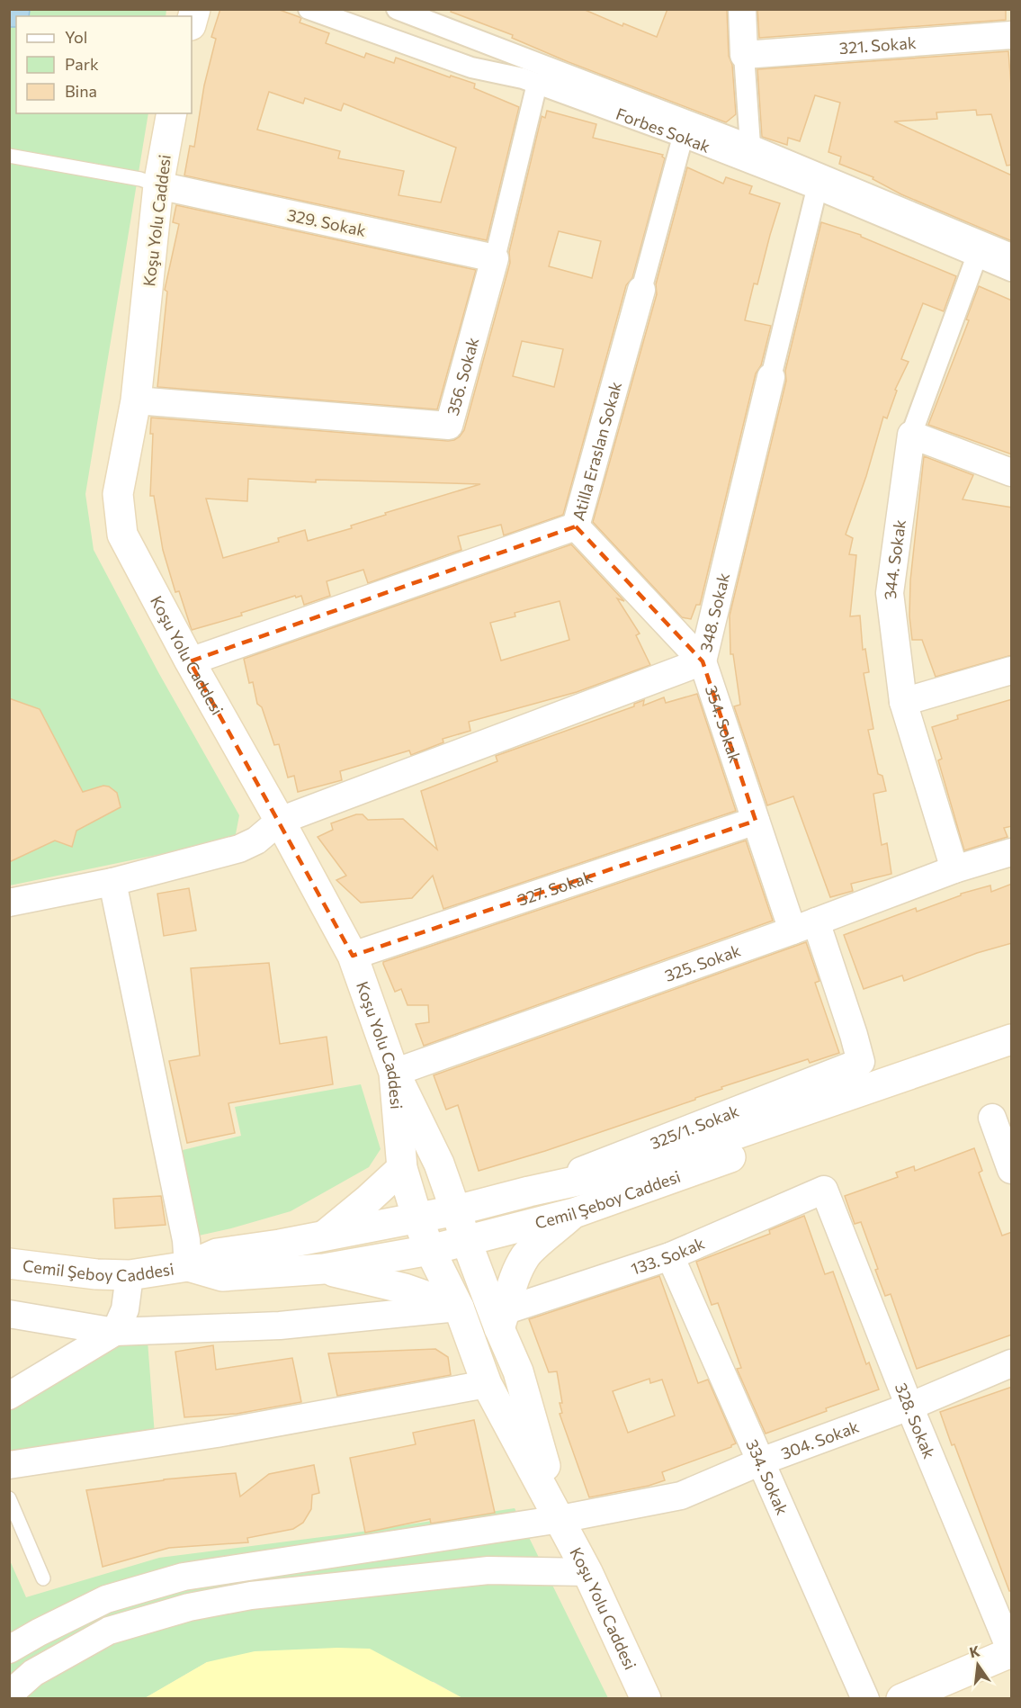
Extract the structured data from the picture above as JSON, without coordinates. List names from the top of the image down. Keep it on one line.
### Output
{"streets":{"main road":["Koşu Yolu Caddesi","Cemil Şeboy Caddesi"],"street":["321. Sokak","Forbes Sokak","329. Sokak","356. Sokak","Atilla Eraslan Sokak","344. Sokak","348. Sokak","354. Sokak","327. Sokak","325. Sokak","325/1. Sokak","133. Sokak","328. Sokak","304. Sokak","334. Sokak"]},"crossings":[["Forbes Sokak","356. Sokak"],["Forbes Sokak","Atilla Eraslan Sokak"],["Forbes Sokak","344. Sokak"],["Forbes Sokak","348. Sokak"],["Koşu Yolu Caddesi","329. Sokak"],["Koşu Yolu Caddesi","356. Sokak"],["Koşu Yolu Caddesi","Atilla Eraslan Sokak"],["Koşu Yolu Caddesi","348. Sokak"],["Koşu Yolu Caddesi","327. Sokak"],["Koşu Yolu Caddesi","325. Sokak"],["Koşu Yolu Caddesi","Cemil Şeboy Caddesi"],["Koşu Yolu Caddesi","133. Sokak"],["Koşu Yolu Caddesi","304. Sokak"],["329. Sokak","356. Sokak"],["Atilla Eraslan Sokak","354. Sokak"],["344. Sokak","325. Sokak"],["348. Sokak","354. Sokak"],["354. Sokak","327. Sokak"],["354. Sokak","325. Sokak"],["354. Sokak","325/1. Sokak"],["325/1. Sokak","Cemil Şeboy Caddesi"],["133. Sokak","328. Sokak"],["133. Sokak","334. Sokak"],["328. Sokak","304. Sokak"],["304. Sokak","334. Sokak"]],"legend":["Yol","Park","Bina"],"north":"top"}
